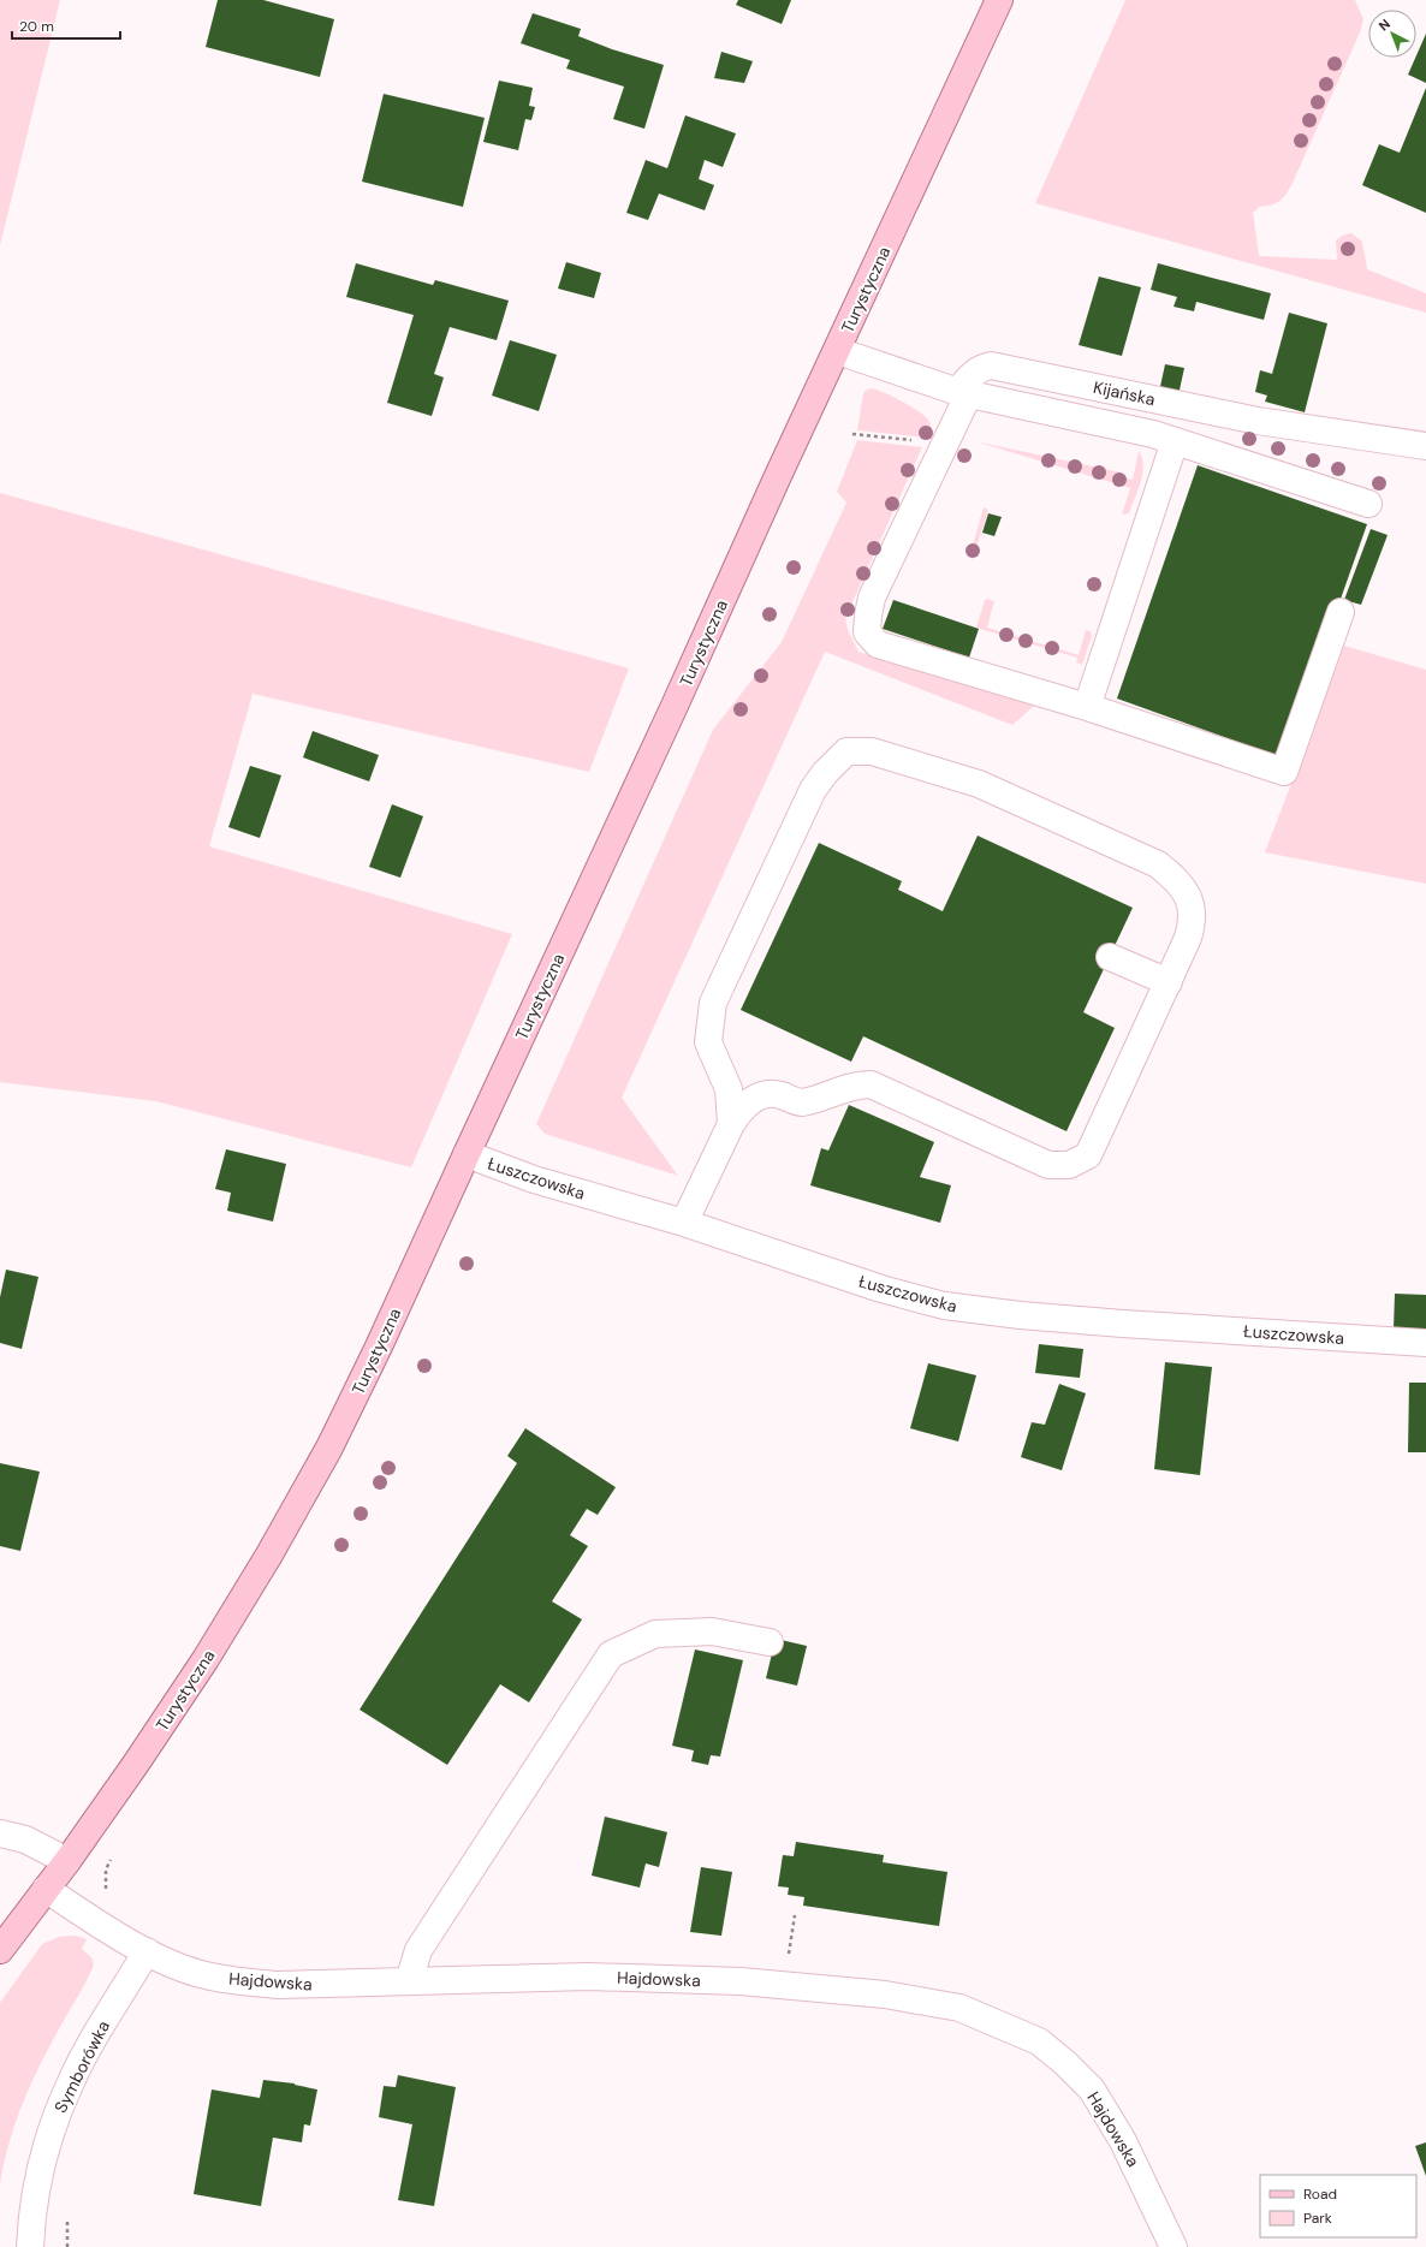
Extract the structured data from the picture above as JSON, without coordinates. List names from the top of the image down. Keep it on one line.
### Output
{"streets":{"main road":["Turystyczna"],"street":["Kijańska","Łuszczowska","Hajdowska","Symborówka"]},"crossings":[["Turystyczna","Łuszczowska"],["Turystyczna","Hajdowska"],["Hajdowska","Symborówka"]],"legend":["Road","Park"],"scale_bar":"20 m","north":"top left"}
